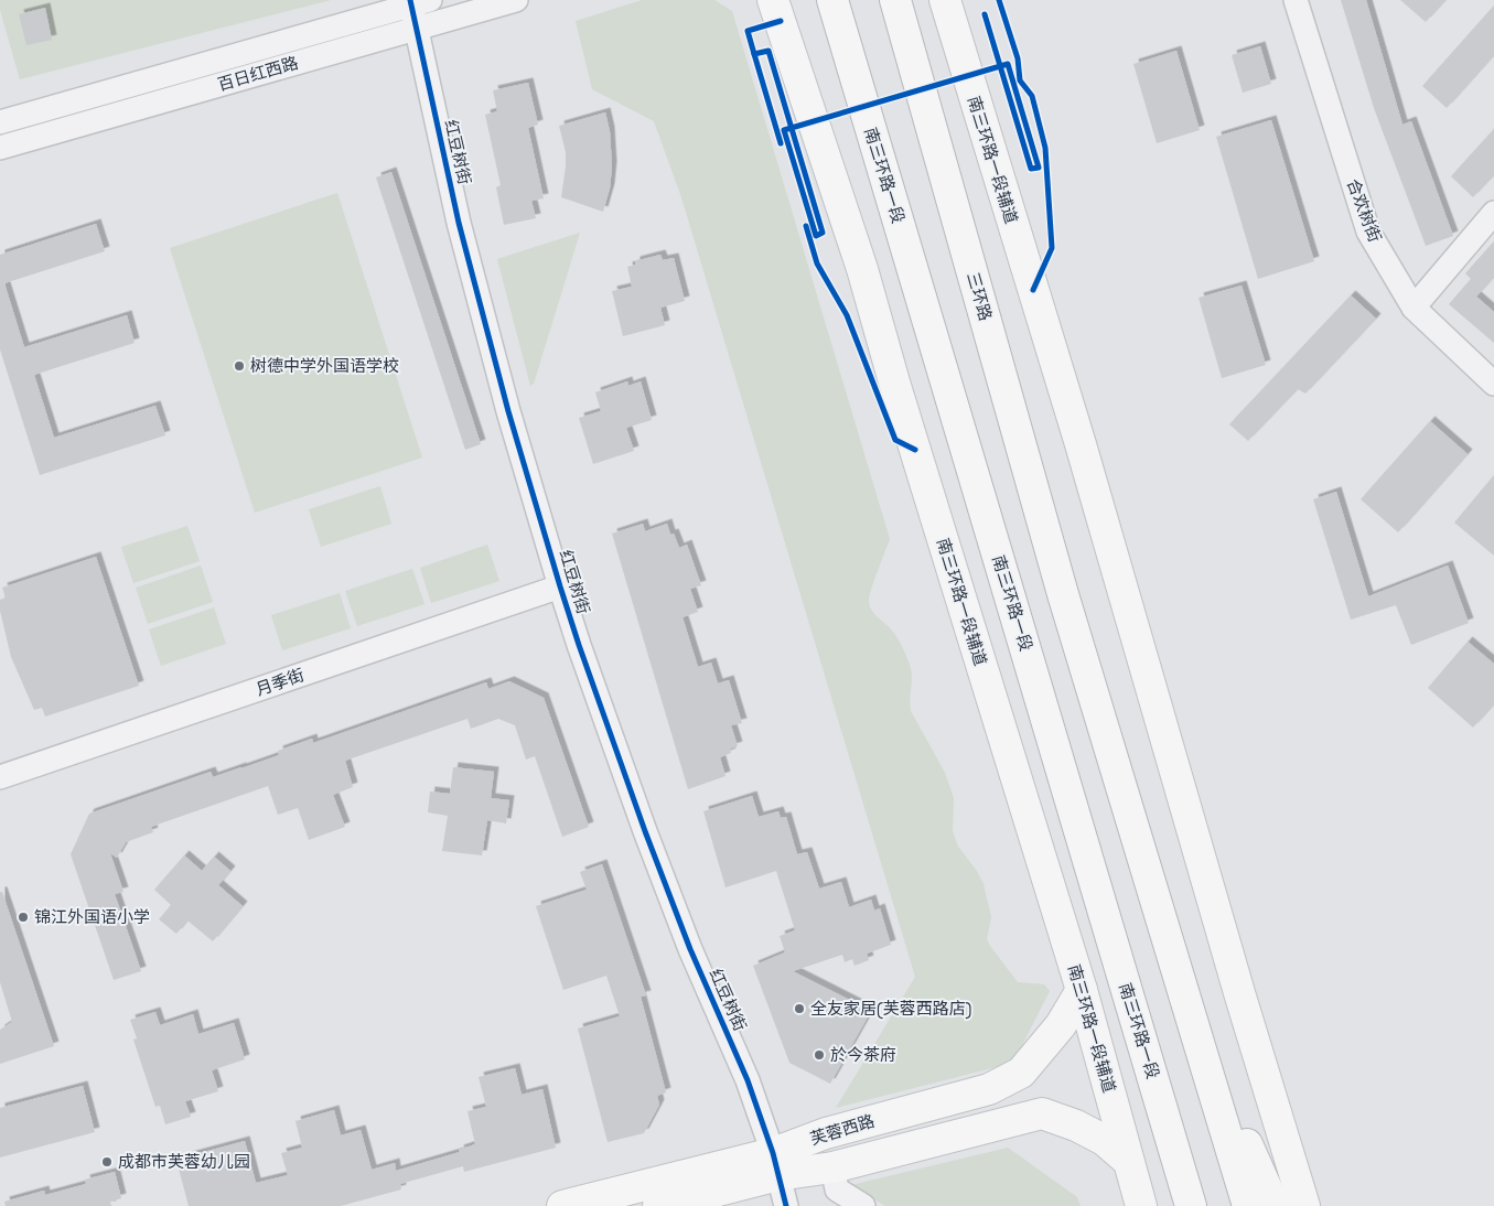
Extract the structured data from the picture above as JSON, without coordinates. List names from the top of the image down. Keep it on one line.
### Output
{"streets":{"main road":["南三环路一段辅道","南三环路一段","三环路","芙蓉西路"],"street":["百日红西路","红豆树街","合欢树街","月季街"]},"crossings":[["百日红西路","红豆树街"],["红豆树街","月季街"],["红豆树街","芙蓉西路"],["南三环路一段辅道","芙蓉西路"]],"places":["树德中学外国语学校","锦江外国语小学","全友家居(芙蓉西路店)","於今茶府","成都市芙蓉幼儿园"]}
